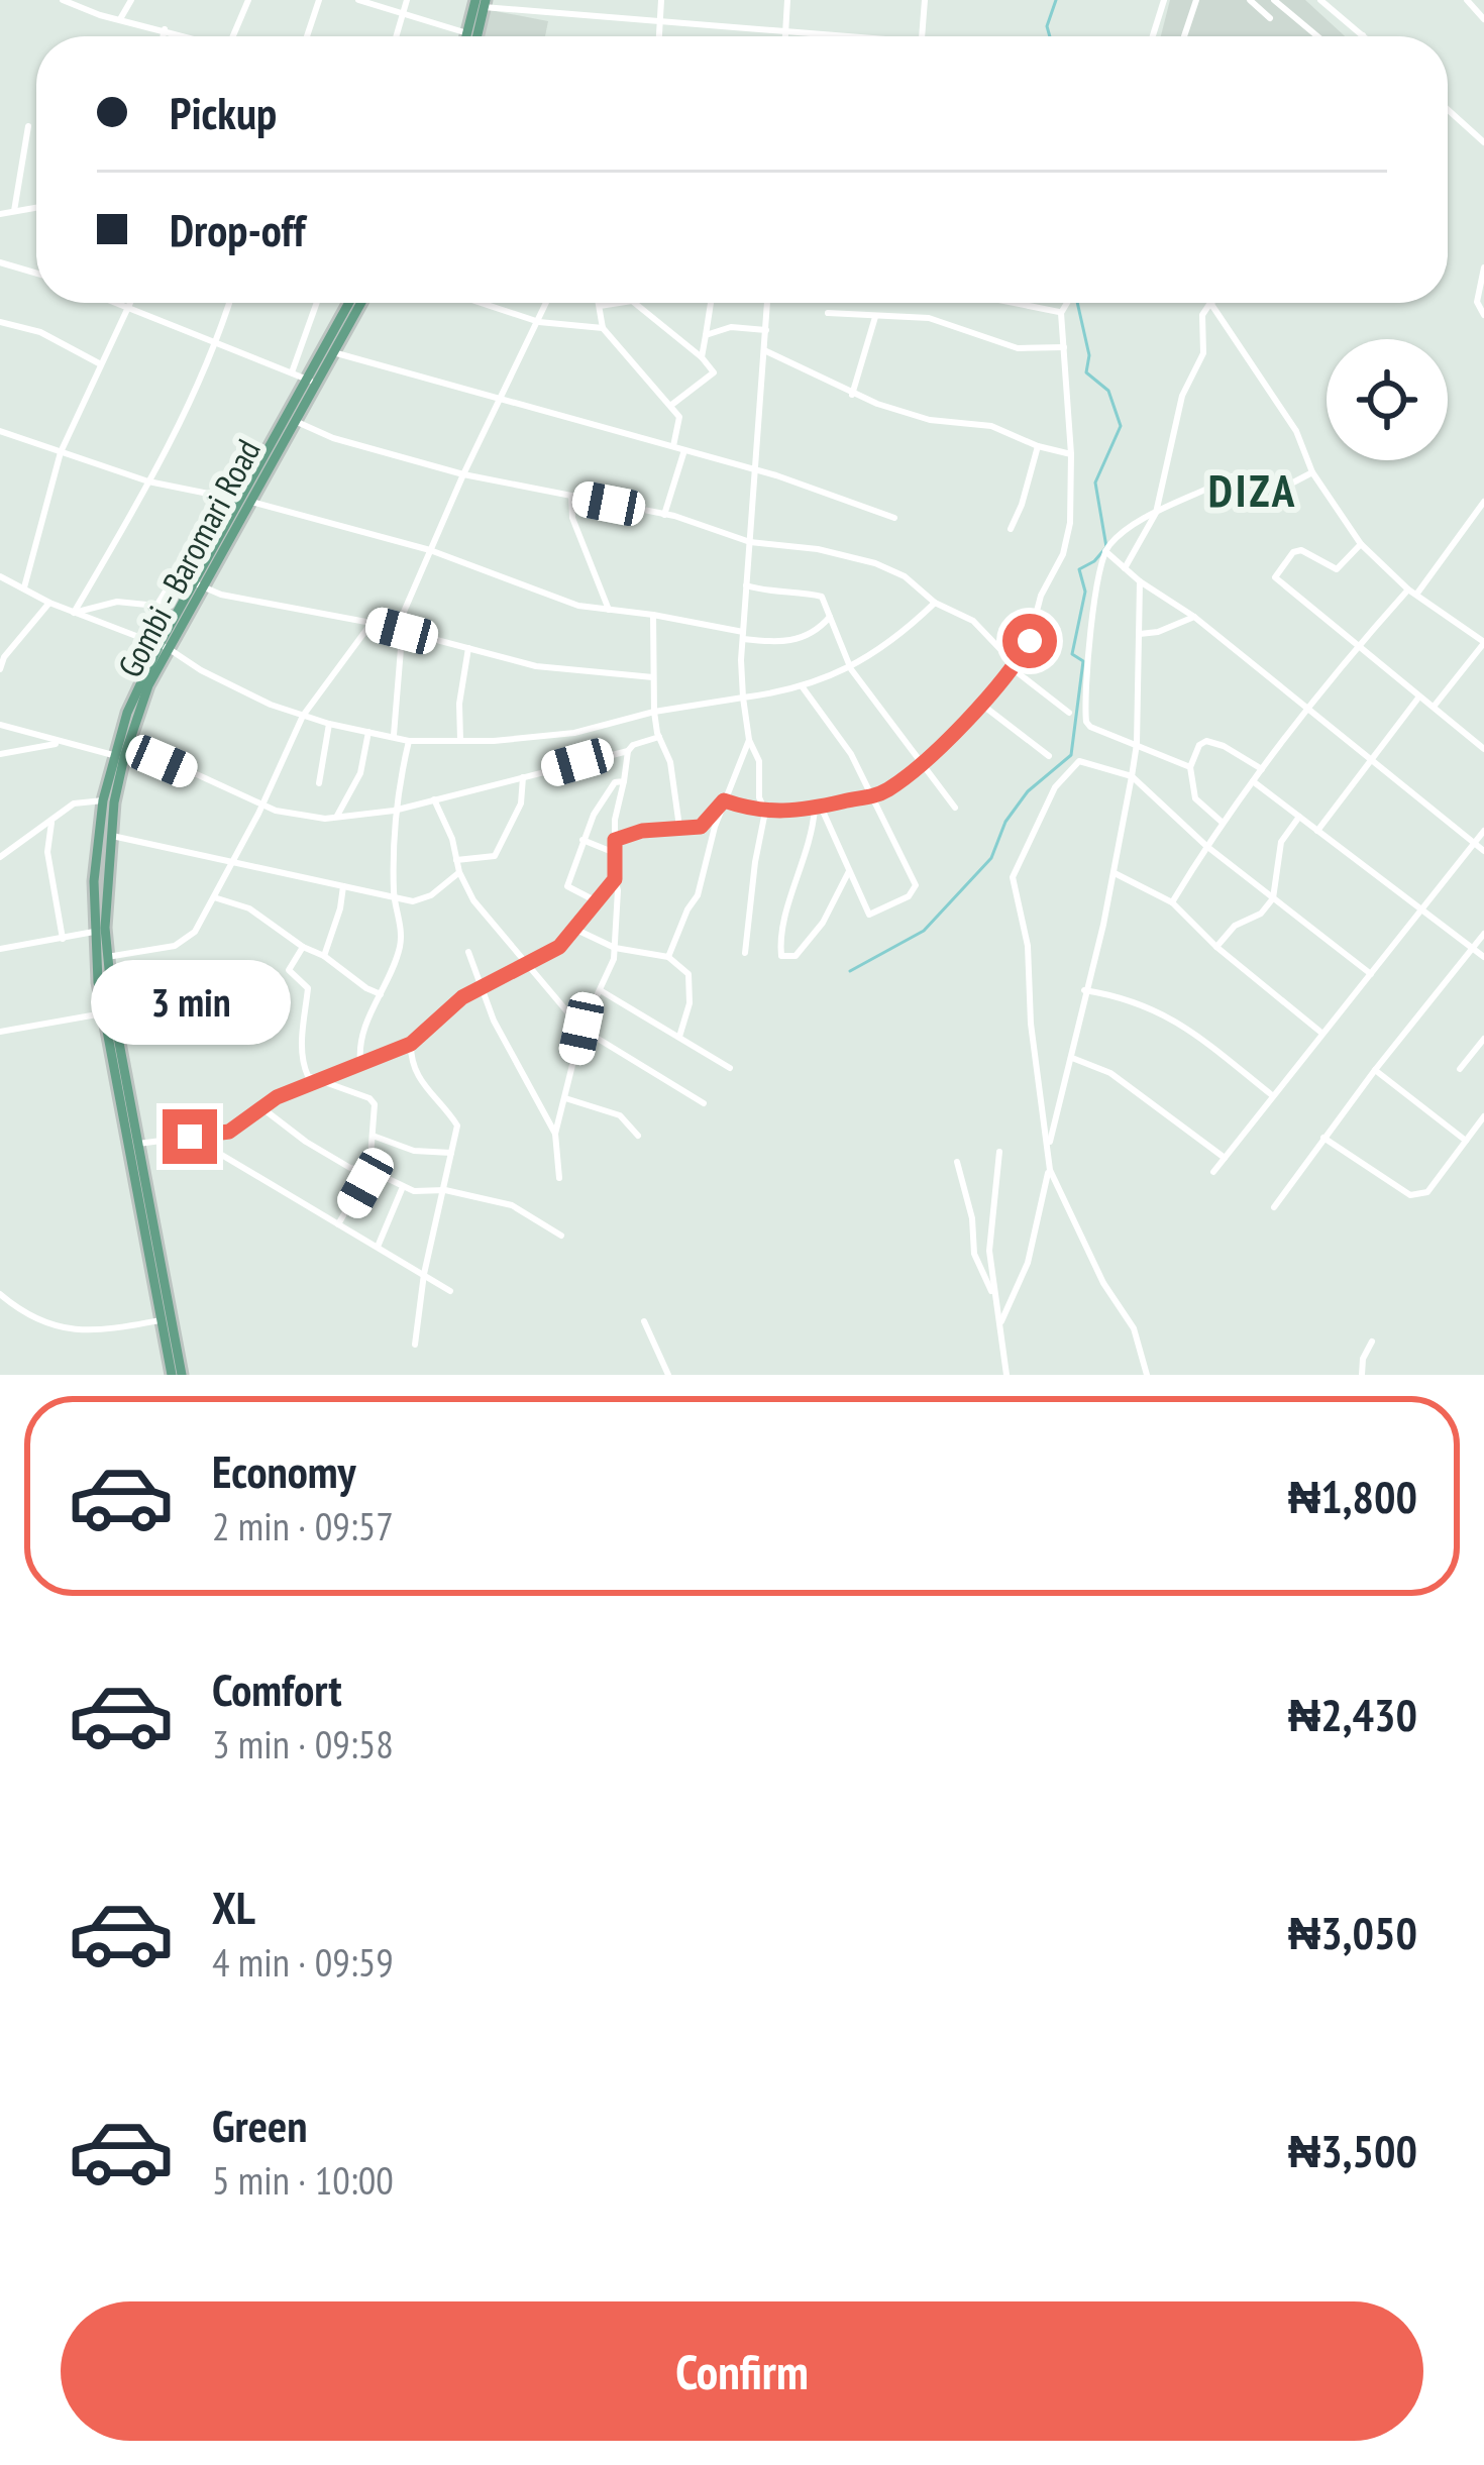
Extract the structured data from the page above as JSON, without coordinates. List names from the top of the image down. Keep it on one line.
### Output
{"streets":{"main road":["Gombi - Baromari Road"]},"districts":["DIZA"],"page":{"banner":["Pickup","Drop-off"],"bubble":"3 min","list":[{"name":"Economy","note":"2 min · 09:57","value":"₦1,800"},{"name":"Comfort","note":"3 min · 09:58","value":"₦2,430"},{"name":"XL","note":"4 min · 09:59","value":"₦3,050"},{"name":"Green","note":"5 min · 10:00","value":"₦3,500"}],"buttons":"Confirm"}}
